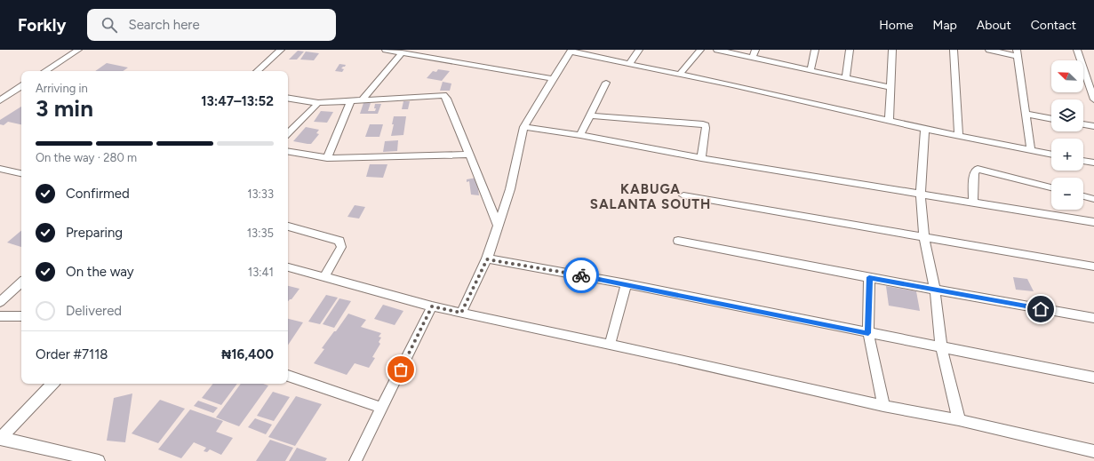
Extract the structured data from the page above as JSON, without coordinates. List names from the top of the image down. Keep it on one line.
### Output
{"districts":["KABUGA SALANTA SOUTH"],"north":"top left","page":{"header":"Forkly","search":"Search here","nav":["Home","Map","About","Contact"],"map_buttons":["+","−"],"heading":["3 min","Arriving in","13:47–13:52"],"panel":["Order #7118","₦16,400"],"bar":"On the way · 280 m","list":[["Confirmed","13:33"],["Preparing","13:35"],["On the way","13:41"],"Delivered"]}}
